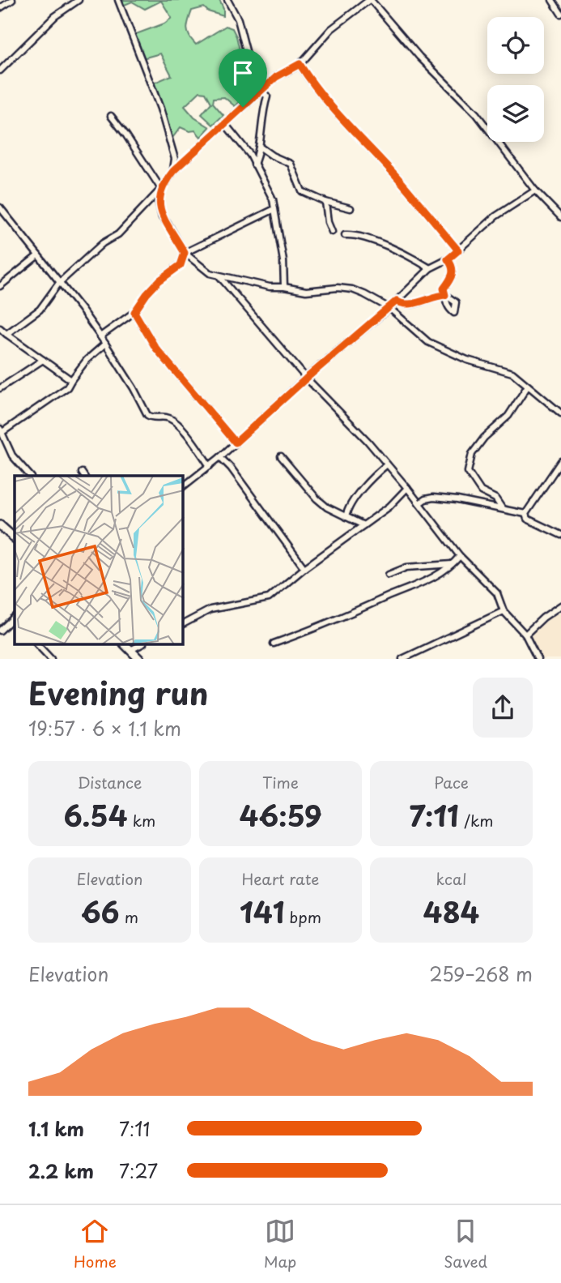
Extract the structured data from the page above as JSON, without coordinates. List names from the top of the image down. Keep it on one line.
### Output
{"page":{"heading":["Evening run","19:57 · 6 × 1.1 km"],"stats":[["Distance","6.54 km"],["Time","46:59"],["Pace","7:11 /km"],["Elevation","66 m"],["Heart rate","141 bpm"],["kcal","484"]],"chart":["Elevation","259–268 m"],"list":[{"name":"1.1 km","note":"7:11"},{"name":"2.2 km","note":"7:27"}],"tabs":["Home","Map","Saved"]}}
